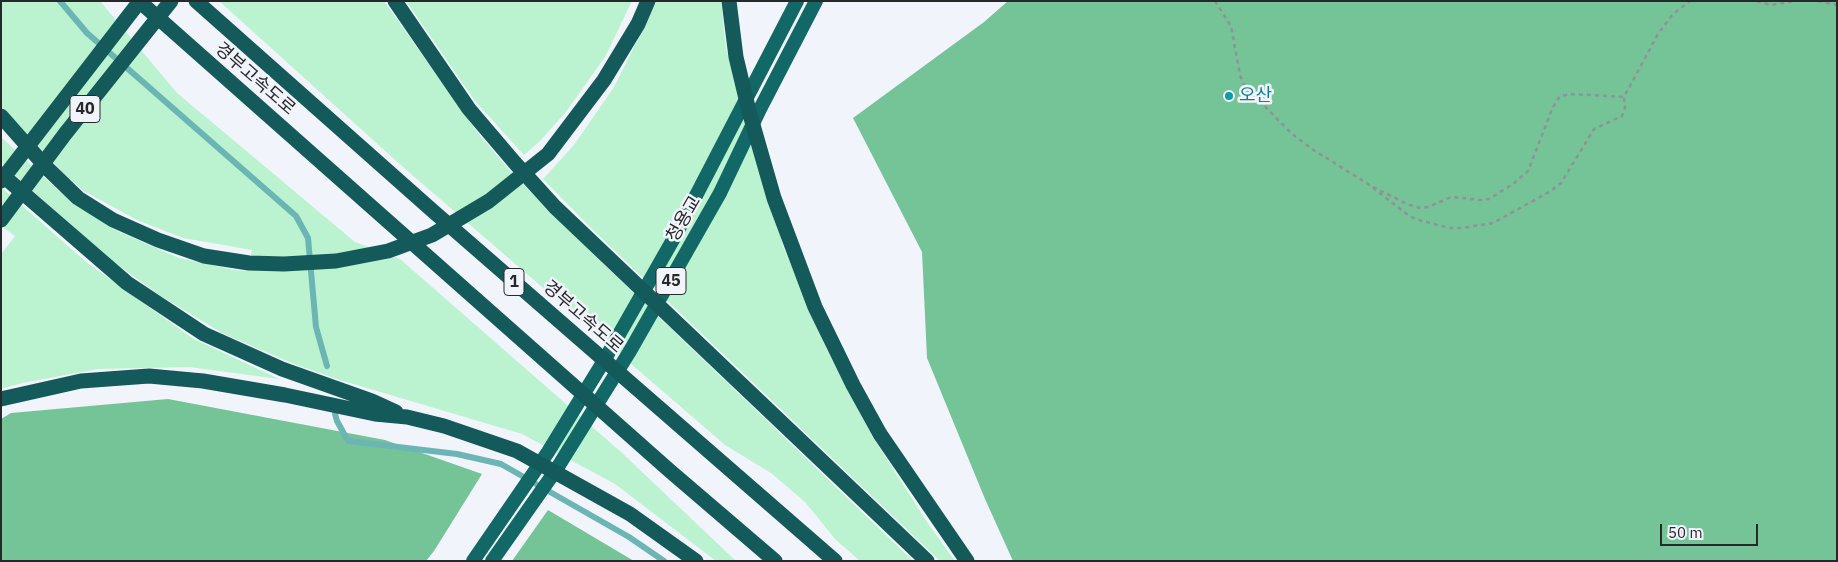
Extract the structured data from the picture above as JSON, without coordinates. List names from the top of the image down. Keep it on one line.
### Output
{"streets":{"highway":["경부고속도로","40","청용교","45","1"]},"crossings":[["경부고속도로","40"]],"places":["오산"],"scale_bar":"50 m"}
